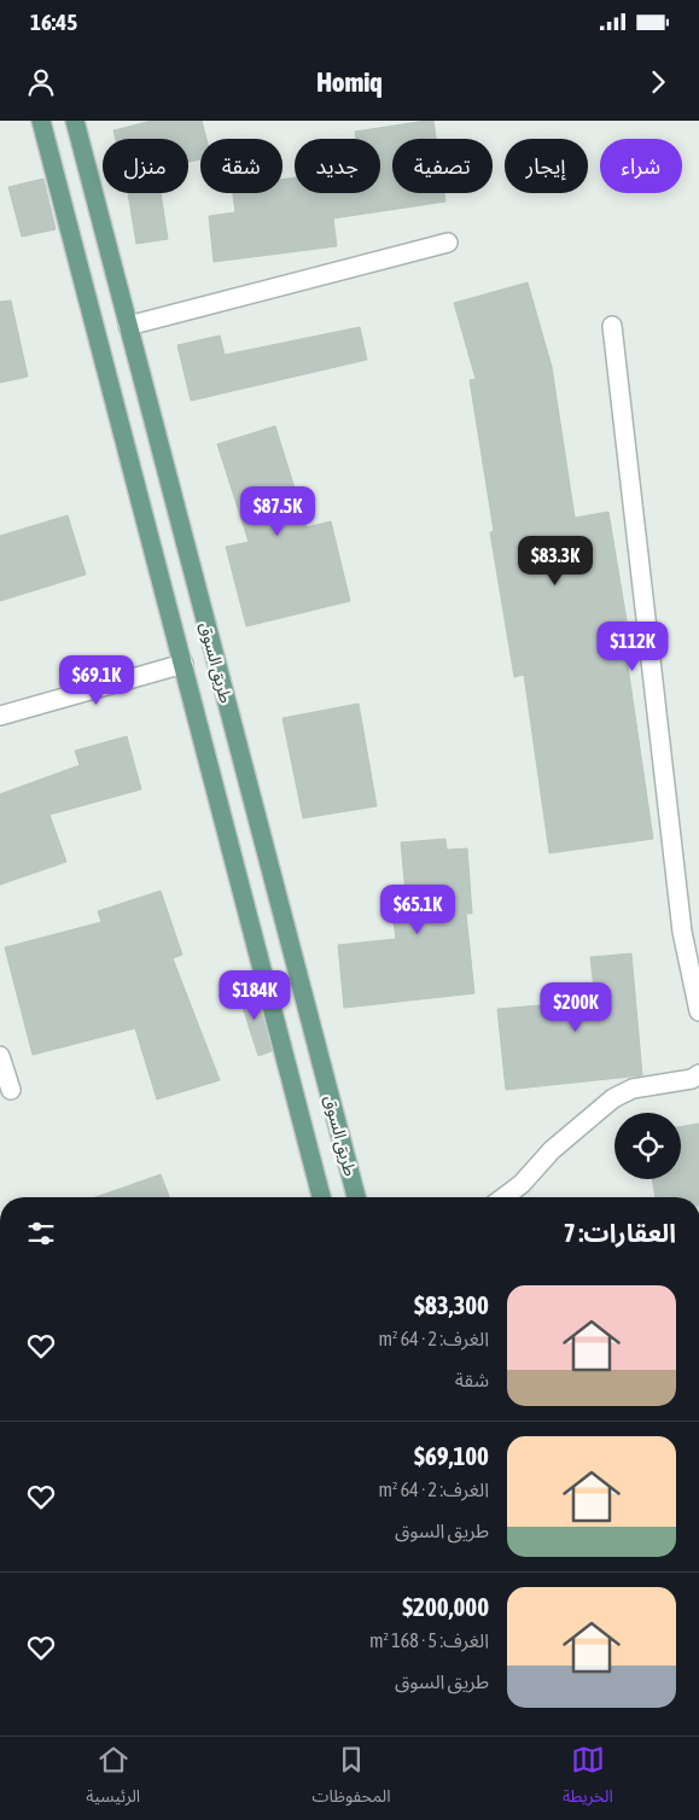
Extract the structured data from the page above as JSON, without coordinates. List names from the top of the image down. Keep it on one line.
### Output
{"streets":{"main road":["طريق السوق"]},"page":{"status":"16:45","header":"Homiq","chip":["شراء","إيجار","تصفية","جديد","شقة","منزل"],"price":["$87.5K","$83.3K","$112K","$69.1K","$65.1K","$184K","$200K"],"heading":"العقارات: 7","list":[{"name":"$83,300","note":"الغرف: 2 · 64 m² · شقة"},{"name":"$69,100","note":"الغرف: 2 · 64 m² · طريق السوق"},{"name":"$200,000","note":"الغرف: 5 · 168 m² · طريق السوق"}],"tabs":["الخريطة","المحفوظات","الرئيسية"]}}
